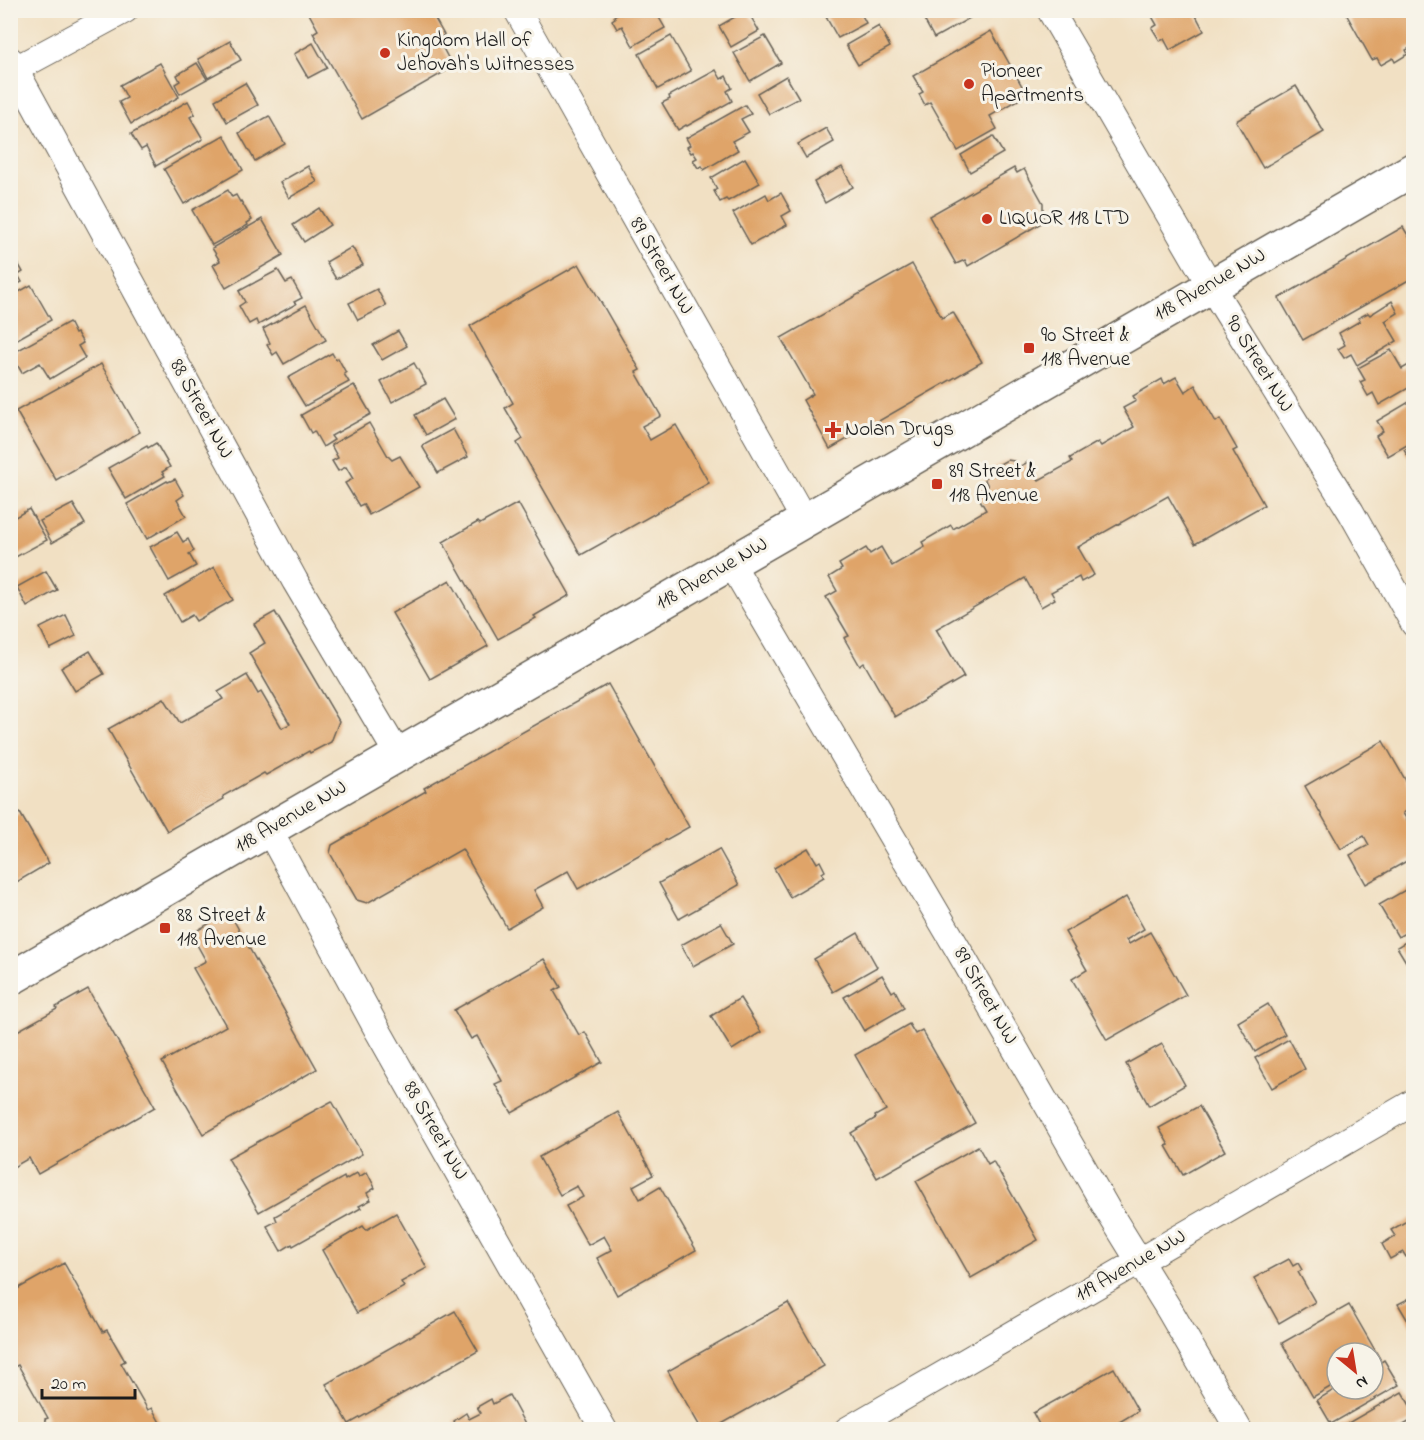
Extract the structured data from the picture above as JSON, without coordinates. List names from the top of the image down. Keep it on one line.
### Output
{"streets":{"main road":["118 Avenue NW"],"street":["89 Street NW","90 Street NW","88 Street NW","119 Avenue NW"]},"crossings":[["89 Street NW","118 Avenue NW"],["89 Street NW","119 Avenue NW"],["118 Avenue NW","90 Street NW"],["118 Avenue NW","88 Street NW"]],"places":{"other":["Kingdom Hall of Jehovah's Witnesses","Pioneer Apartments","LIQUOR 118 LTD"],"transit":["90 Street & 118 Avenue","89 Street & 118 Avenue","88 Street & 118 Avenue"],"health":["Nolan Drugs"]},"scale_bar":"20 m","north":"bottom right"}
